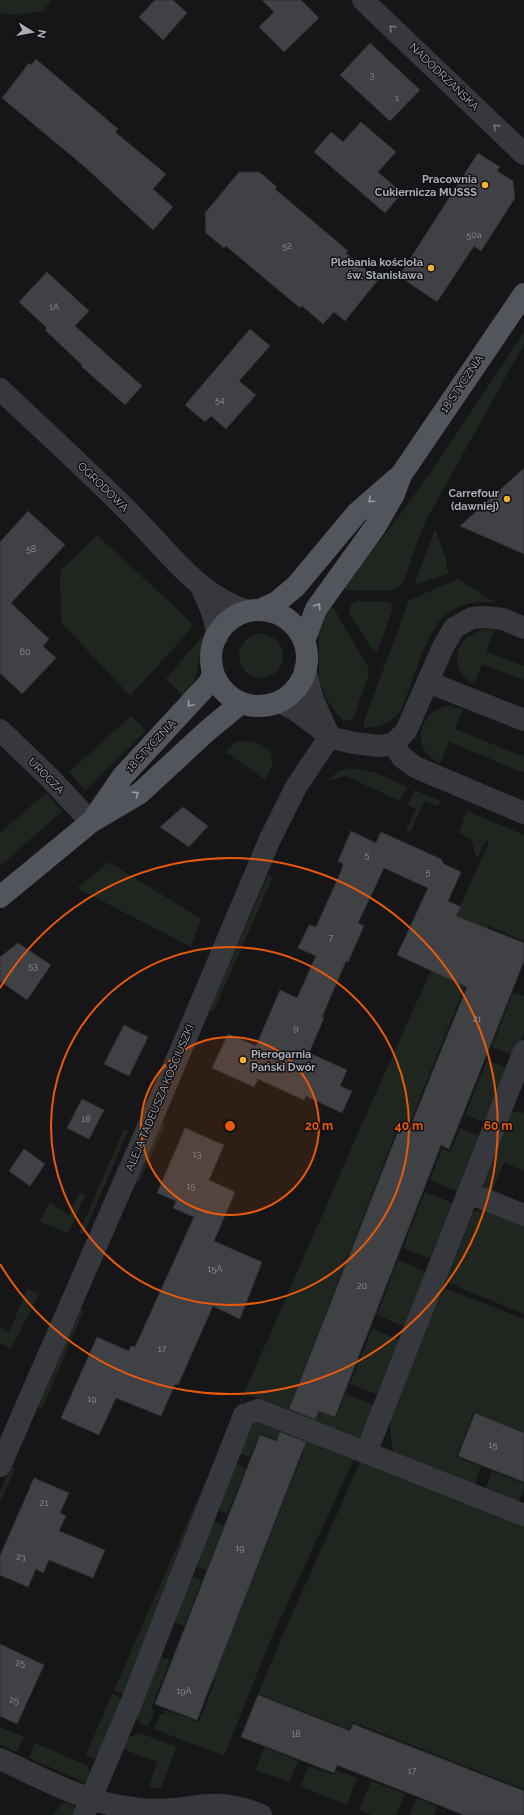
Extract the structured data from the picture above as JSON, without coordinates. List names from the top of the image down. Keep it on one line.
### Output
{"streets":{"main road":["18 STYCZNIA"],"street":["NADODRZAŃSKA","OGRODOWA","UROCZA","ALEJA TADEUSZA KOŚCIUSZKI"]},"crossings":[["18 STYCZNIA","OGRODOWA"],["18 STYCZNIA","UROCZA"]],"one_way":["NADODRZAŃSKA"],"places":["Pracownia Cukiernicza MUSSS","Plebania kościoła św. Stanisława","Carrefour (dawniej)","Pierogarnia Pański Dwór"],"house_numbers":["3","1","50a","52","1A","54","58","60","5","5","7","53","21","9","18","13","15","15A","20","17","19","15","21","19","23","25","19A","25","18","17"],"north":"right","rings":["20 m","40 m","60 m"]}
